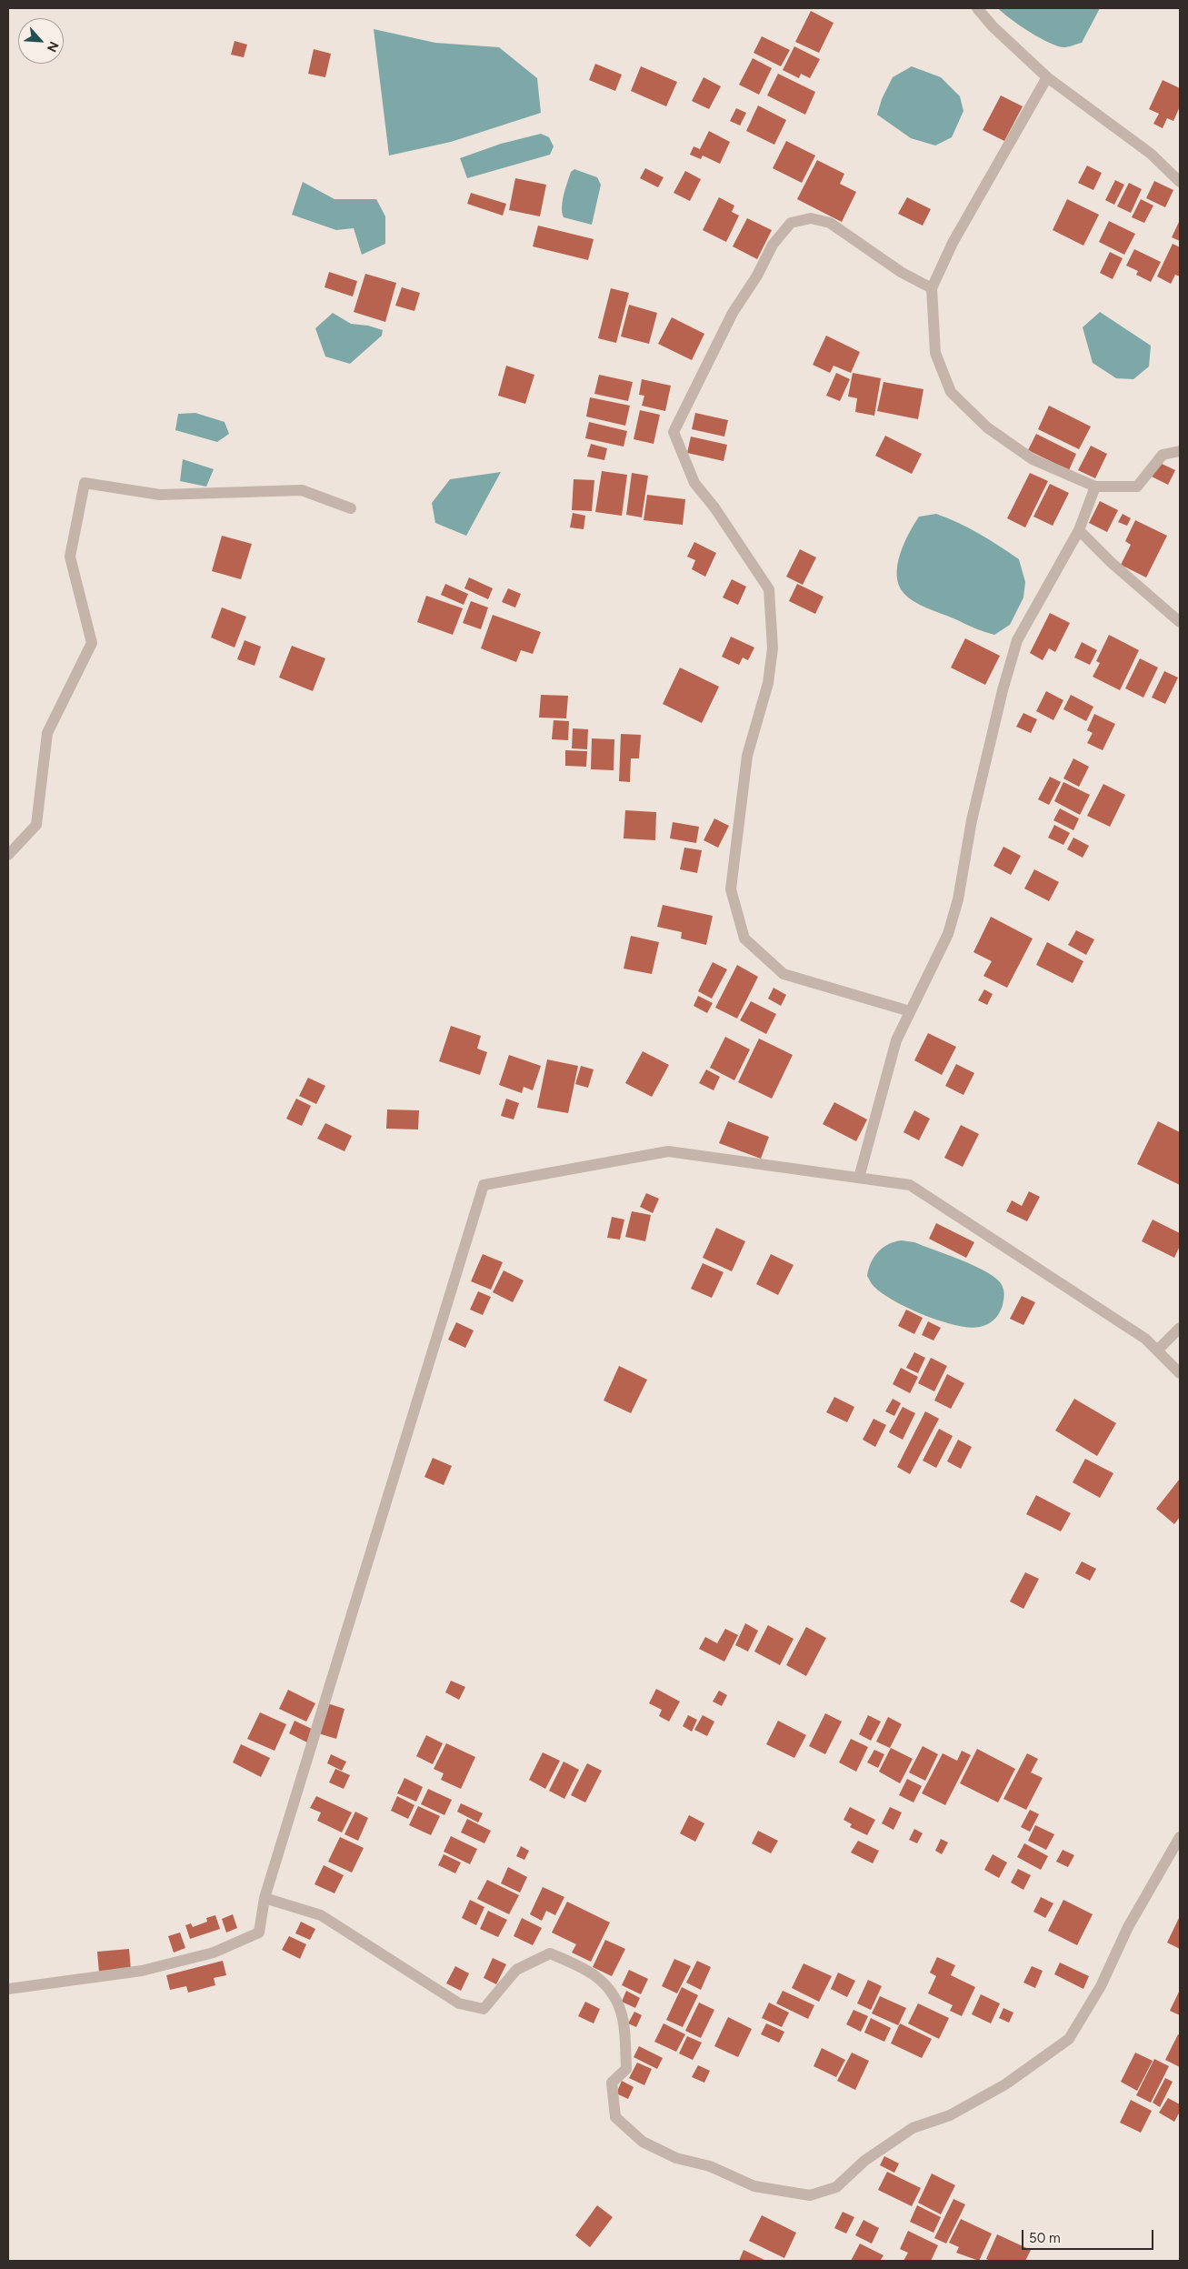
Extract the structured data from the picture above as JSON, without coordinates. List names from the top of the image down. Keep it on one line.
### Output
{"scale_bar":"50 m","north":"bottom right"}
